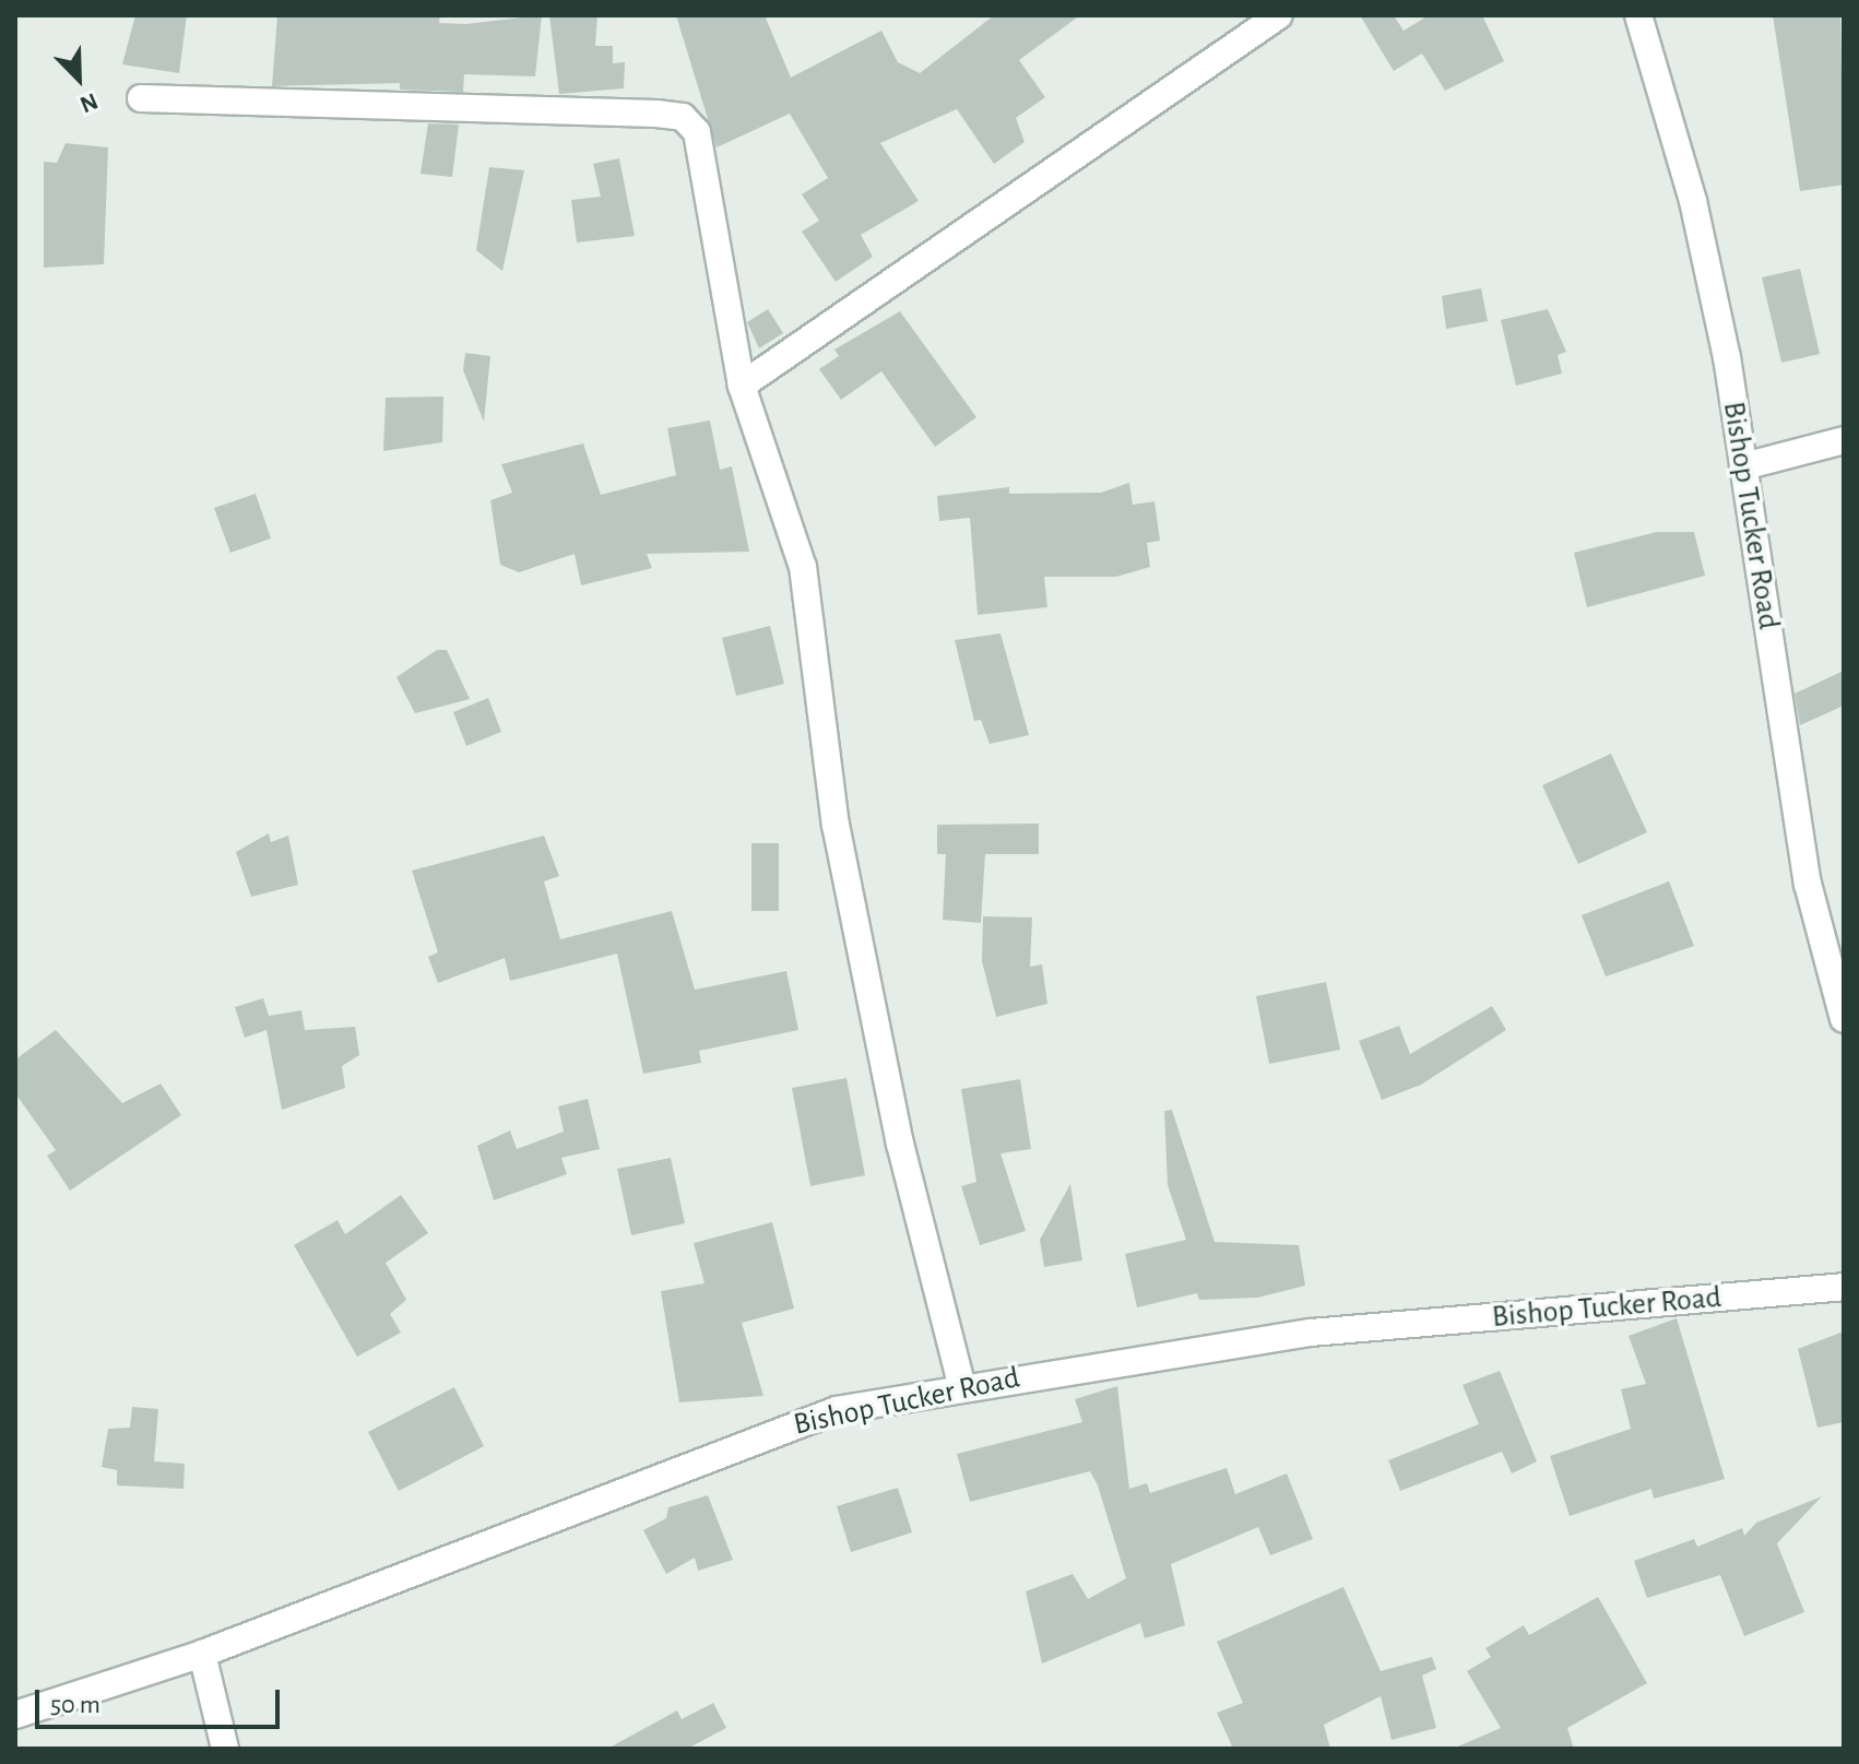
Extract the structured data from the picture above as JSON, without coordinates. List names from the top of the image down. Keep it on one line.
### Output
{"streets":{"main road":["Bishop Tucker Road"]},"scale_bar":"50 m","north":"bottom right"}
